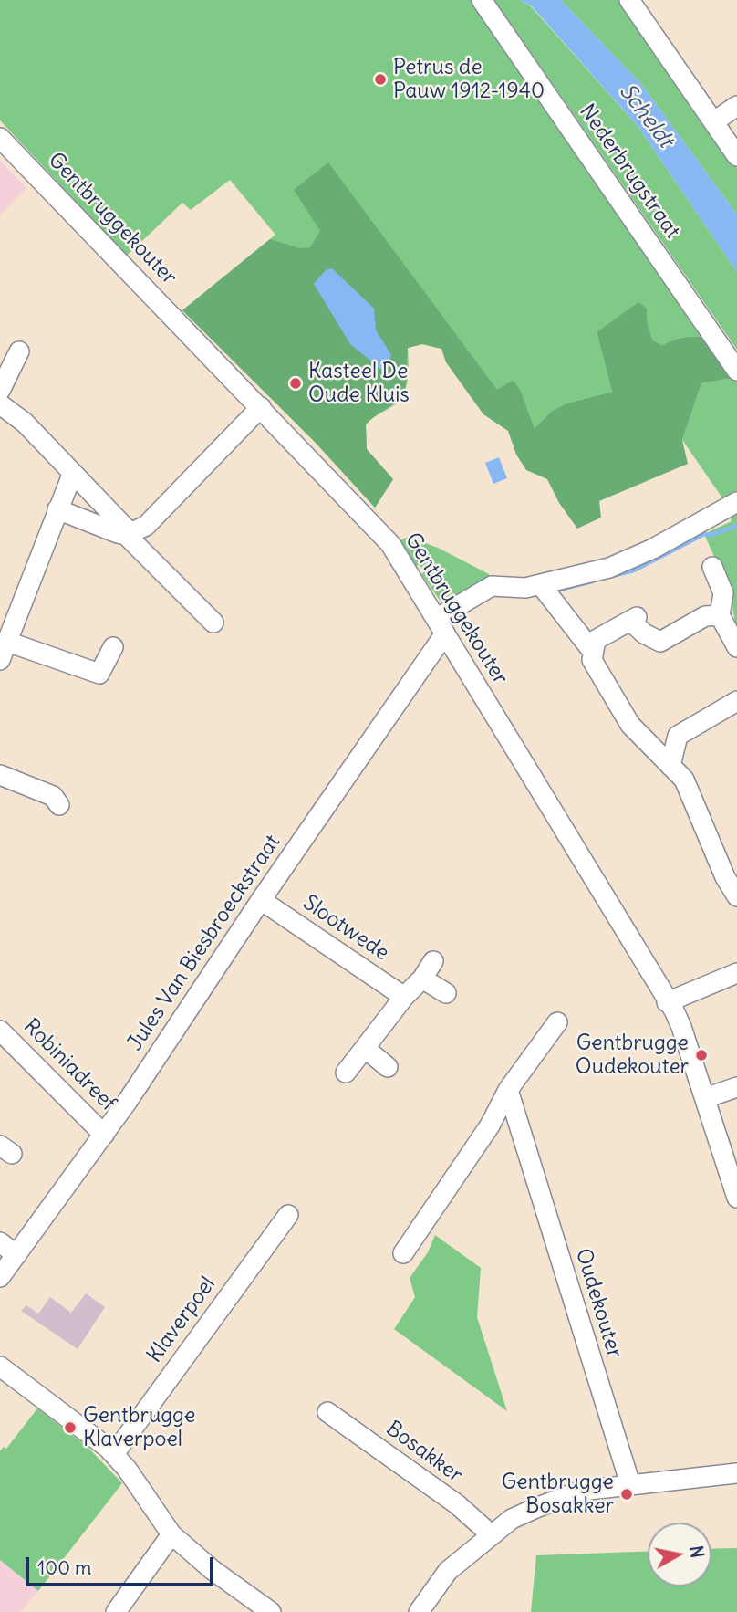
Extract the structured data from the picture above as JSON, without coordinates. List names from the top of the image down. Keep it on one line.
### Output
{"streets":{"street":["Nederbrugstraat","Gentbruggekouter","Slootwede","Jules Van Biesbroeckstraat","Robiniadreef","Oudekouter","Klaverpoel","Bosakker"]},"crossings":[["Gentbruggekouter","Jules Van Biesbroeckstraat"],["Slootwede","Jules Van Biesbroeckstraat"],["Jules Van Biesbroeckstraat","Robiniadreef"]],"water":["Scheldt"],"places":["Petrus de Pauw 1912-1940","Kasteel De Oude Kluis","Gentbrugge Oudekouter","Gentbrugge Klaverpoel","Gentbrugge Bosakker"],"scale_bar":"100 m","north":"right"}
